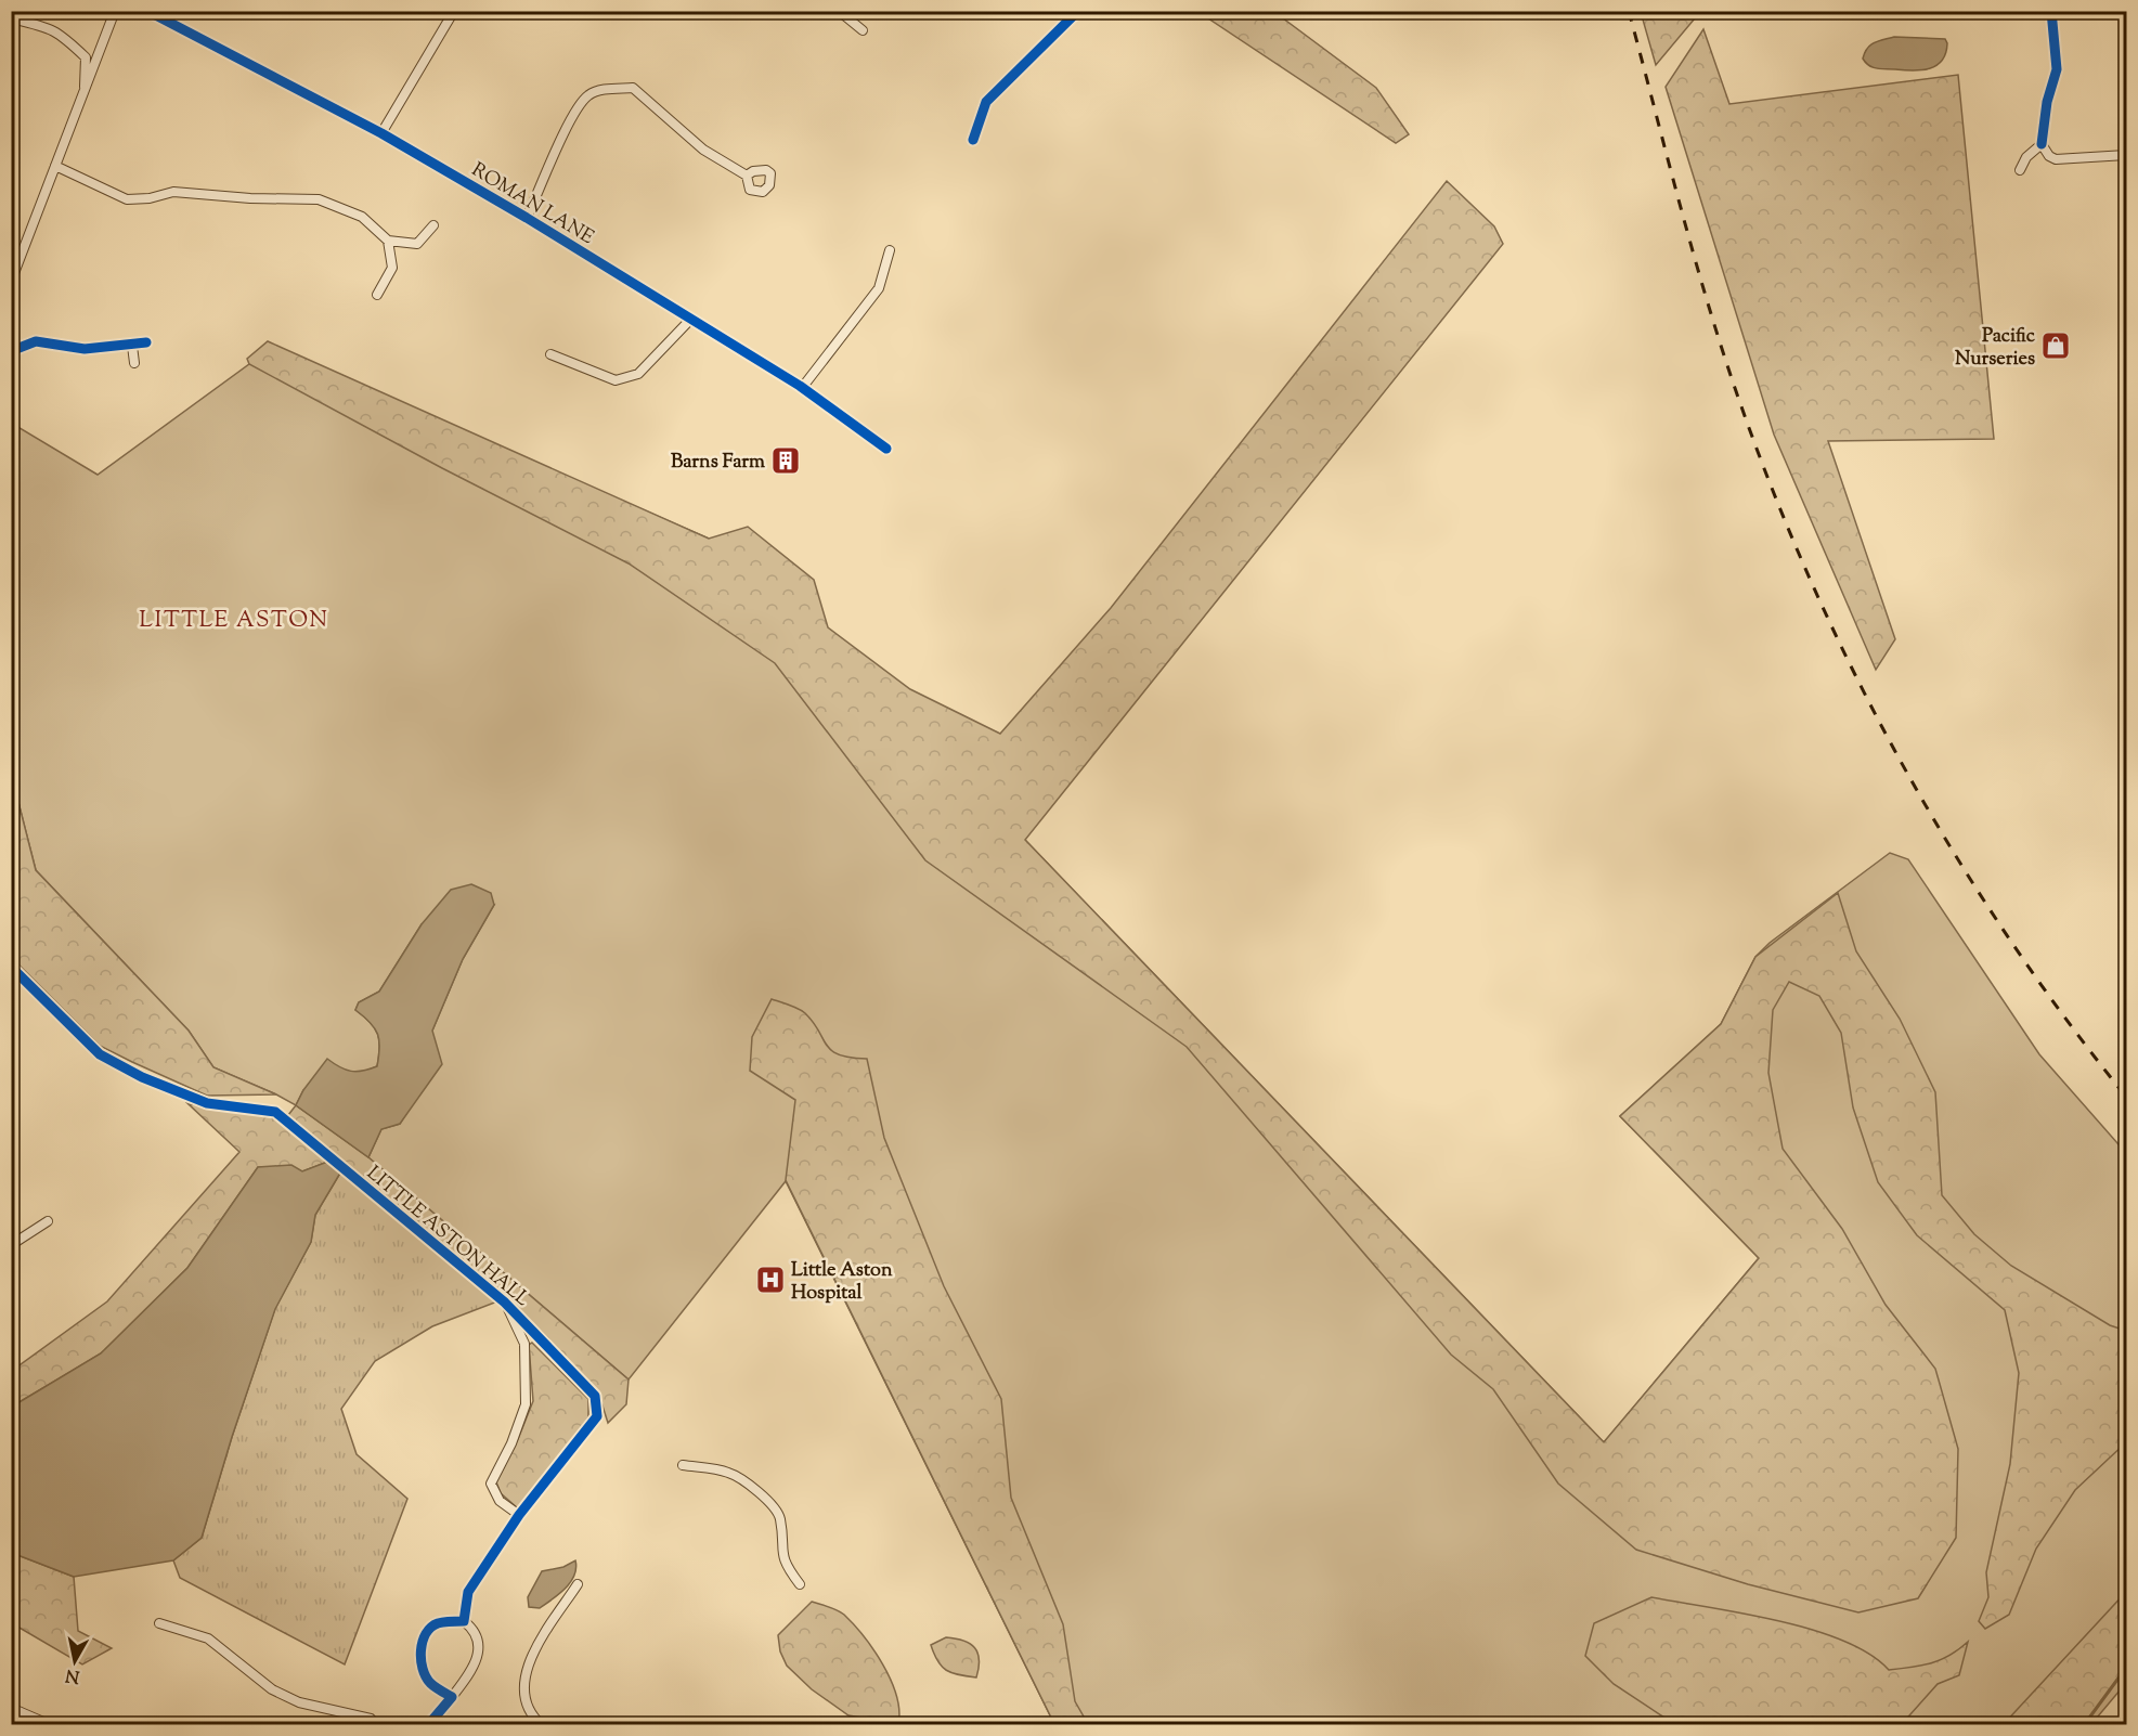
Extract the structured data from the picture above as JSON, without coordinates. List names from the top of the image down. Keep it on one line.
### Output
{"streets":{"street":["ROMAN LANE","LITTLE ASTON HALL"]},"districts":["LITTLE ASTON"],"places":{"shop":["Pacific Nurseries"],"building":["Barns Farm"],"hospital":["Little Aston Hospital"]},"north":"bottom"}
